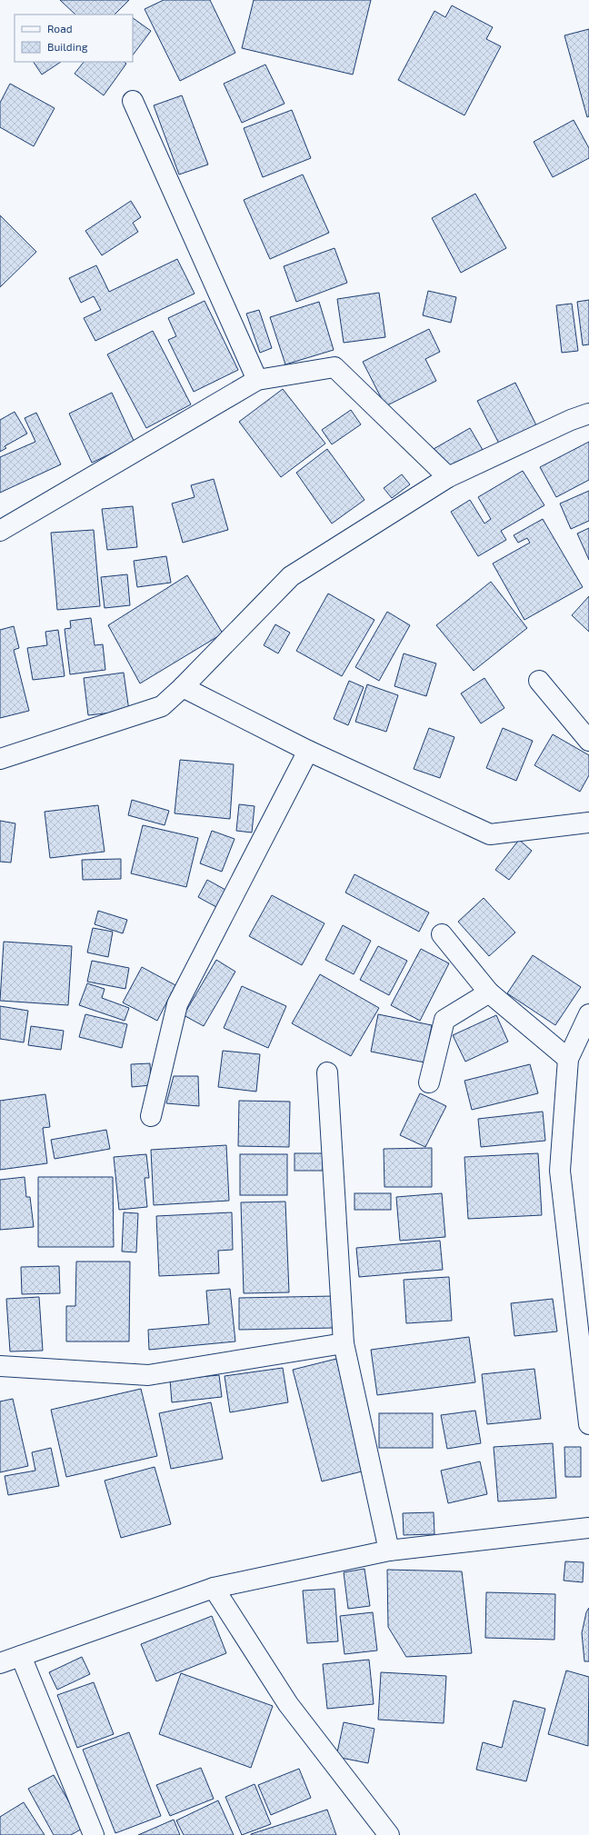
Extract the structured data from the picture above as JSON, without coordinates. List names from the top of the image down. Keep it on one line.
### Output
{"legend":["Road","Building"]}
